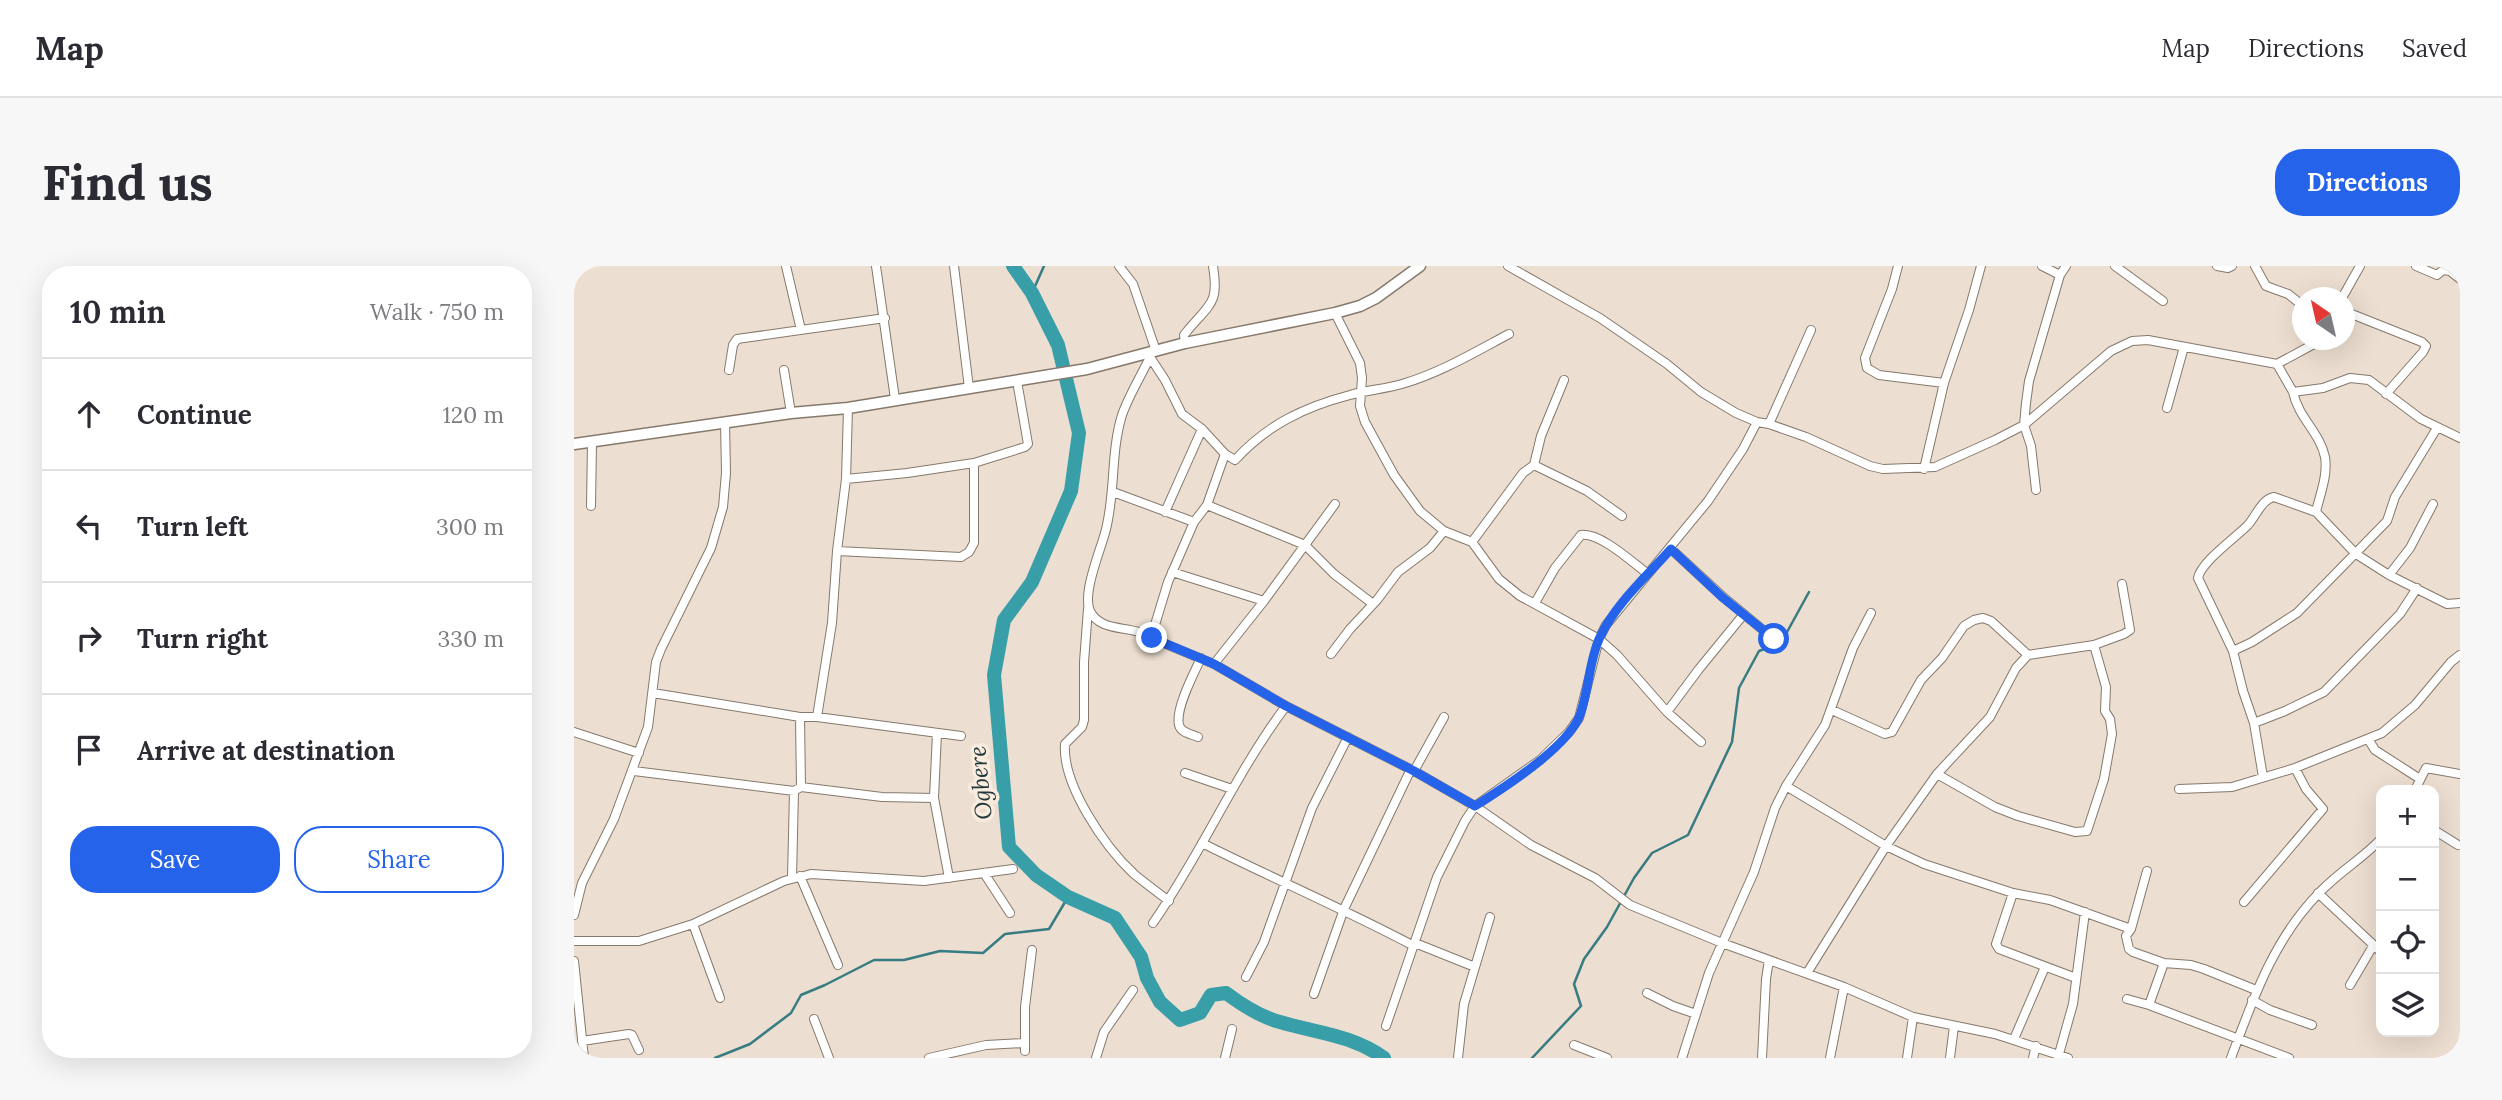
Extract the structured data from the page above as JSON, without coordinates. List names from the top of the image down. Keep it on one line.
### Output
{"water":["Ogbere"],"north":"top left","page":{"header":"Map","nav":["Map","Directions","Saved"],"buttons":["Directions",["Save","Share"]],"title":"Find us","heading":["10 min","Walk · 750 m"],"list":[["Continue","120 m"],["Turn left","300 m"],["Turn right","330 m"],"Arrive at destination"],"map_buttons":["+","−"]}}
